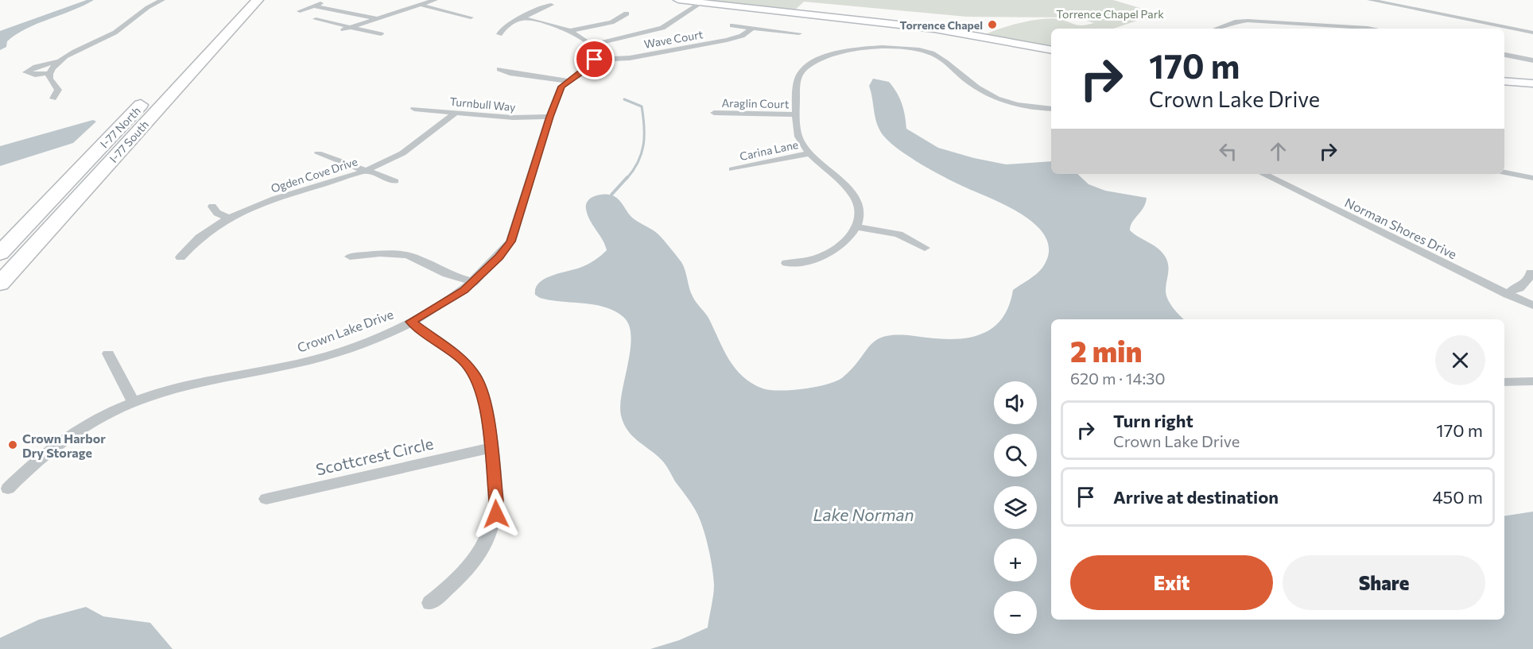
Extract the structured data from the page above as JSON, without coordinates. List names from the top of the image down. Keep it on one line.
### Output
{"streets":{"highway":["I-77 North","I-77 South"],"street":["Wave Court","Araglin Court","Turnbull Way","Carina Lane","Ogden Cove Drive","Norman Shores Drive","Crown Lake Drive","Scottcrest Circle"]},"crossings":[["Wave Court","Crown Lake Drive"],["Turnbull Way","Ogden Cove Drive"],["Turnbull Way","Crown Lake Drive"]],"water":["Lake Norman"],"parks":["Torrence Chapel Park"],"places":["Torrence Chapel","Crown Harbor Dry Storage"],"page":{"turn":["170 m","Crown Lake Drive"],"heading":["2 min","620 m · 14:30"],"map_buttons":["+","−"],"list":[{"name":"Turn right","note":"Crown Lake Drive","value":"170 m"},{"name":"Arrive at destination","value":"450 m"}],"buttons":["Exit","Share"]}}
